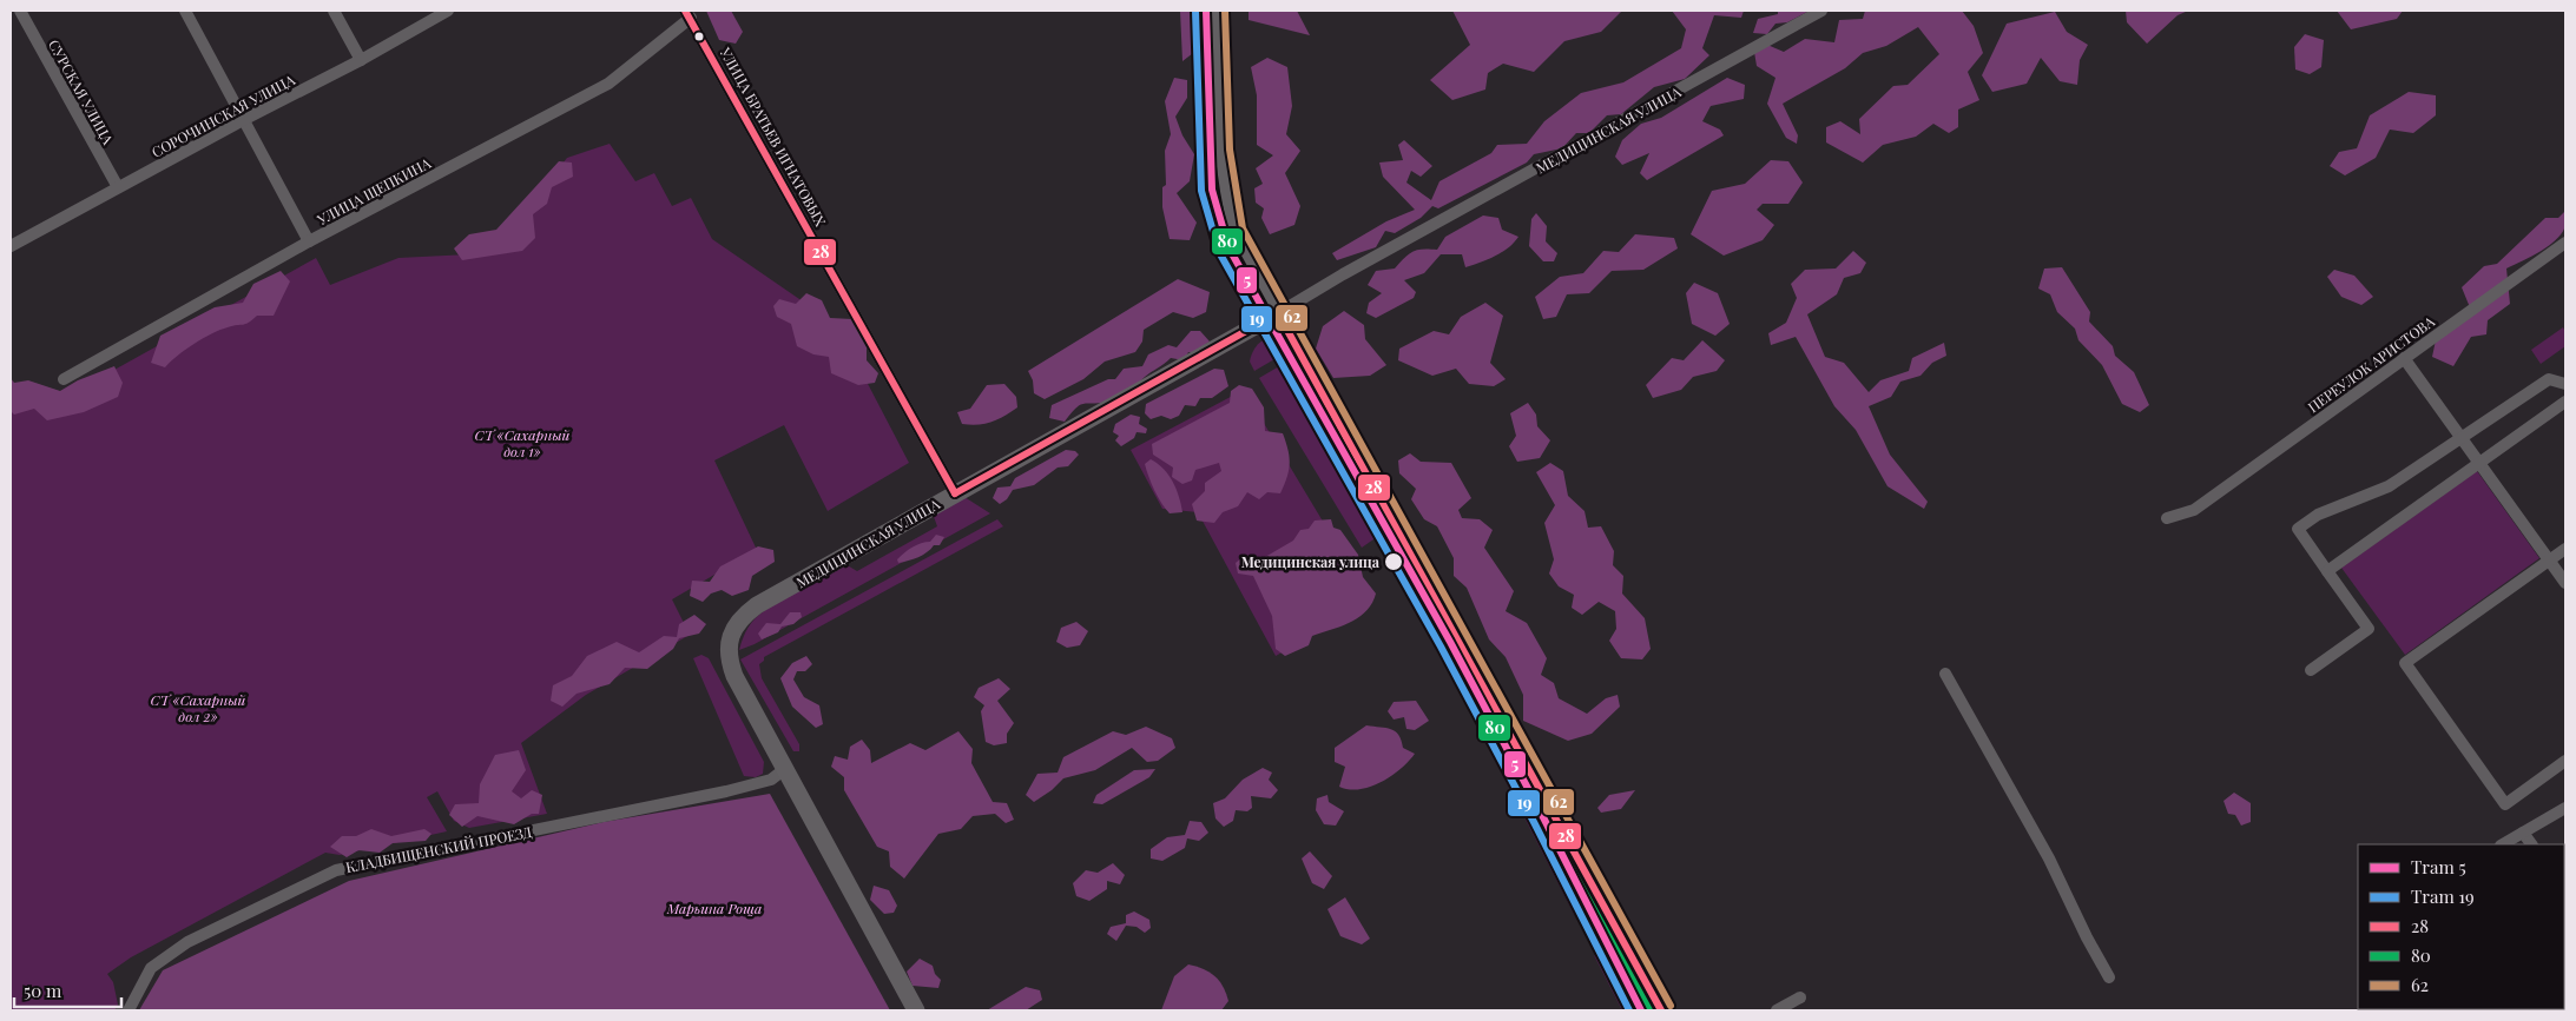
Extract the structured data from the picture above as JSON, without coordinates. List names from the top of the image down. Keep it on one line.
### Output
{"streets":{"street":["СУРСКАЯ УЛИЦА","СОРОЧИНСКАЯ УЛИЦА","МЕДИЦИНСКАЯ УЛИЦА","УЛИЦА БРАТЬЕВ ИГНАТОВЫХ","УЛИЦА ЩЕПКИНА","ПЕРЕУЛОК АРИСТОВА","КЛАДБИЩЕНСКИЙ ПРОЕЗД"]},"crossings":[["СУРСКАЯ УЛИЦА","СОРОЧИНСКАЯ УЛИЦА"],["МЕДИЦИНСКАЯ УЛИЦА","УЛИЦА БРАТЬЕВ ИГНАТОВЫХ"],["МЕДИЦИНСКАЯ УЛИЦА","КЛАДБИЩЕНСКИЙ ПРОЕЗД"],["УЛИЦА БРАТЬЕВ ИГНАТОВЫХ","УЛИЦА ЩЕПКИНА"]],"parks":["СТ «Сахарный дол 1»","СТ «Сахарный дол 2»","Марьина Роща"],"places":["Медицинская улица"],"lines":["tram line 5","tram line 19","transit line 28","transit line 80","transit line 62"],"legend":["Tram 5","Tram 19","28","80","62"],"scale_bar":"50 m"}
